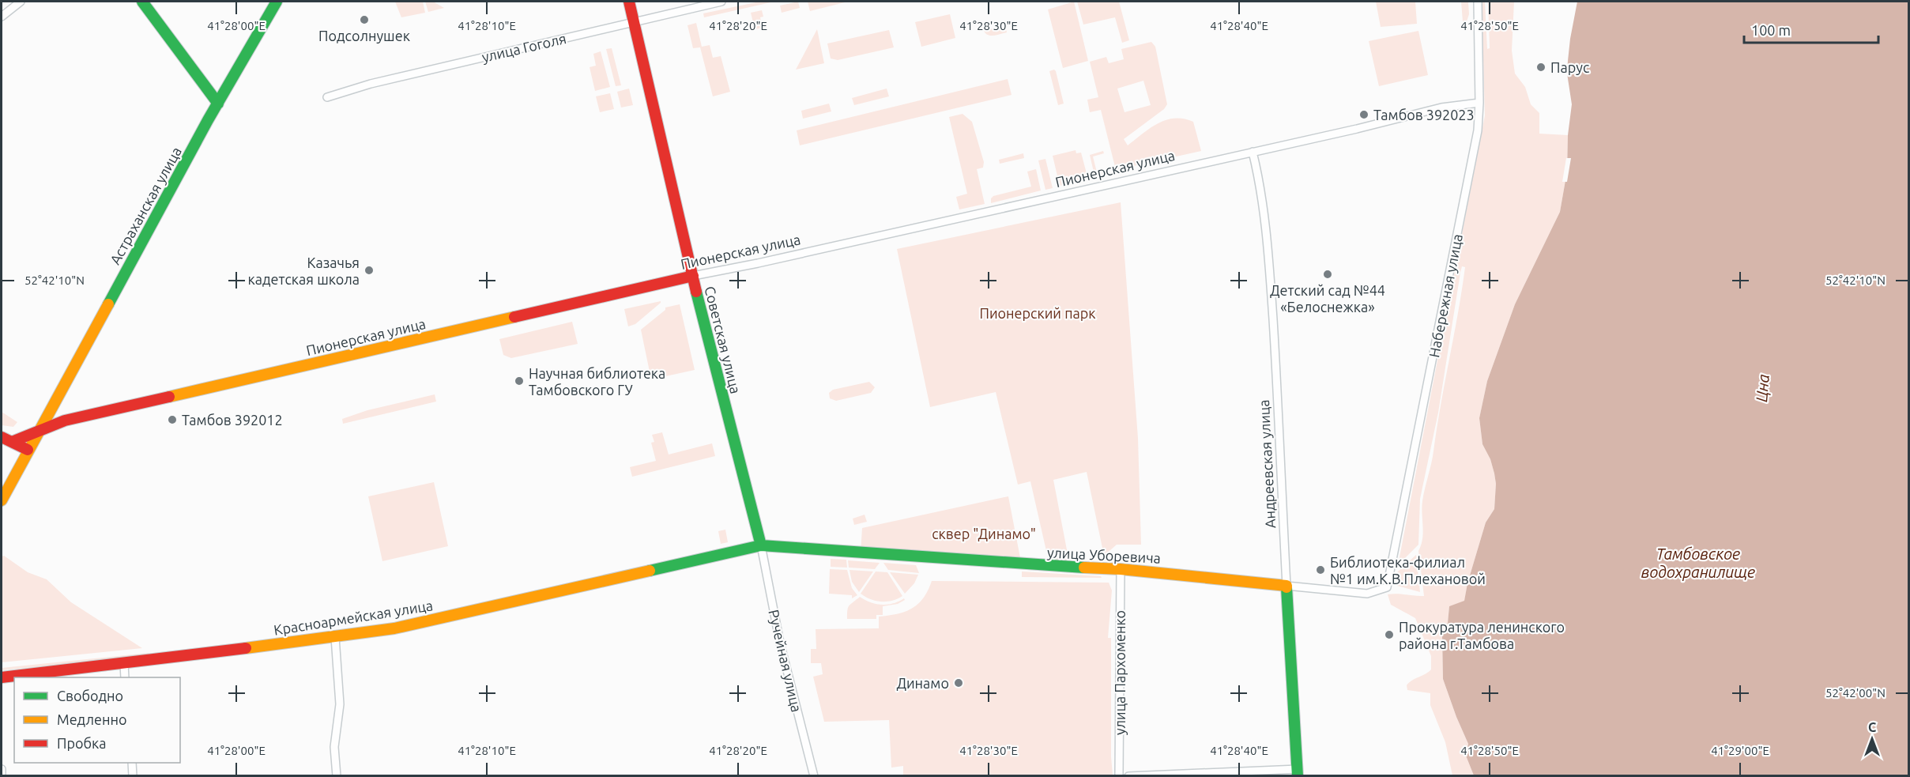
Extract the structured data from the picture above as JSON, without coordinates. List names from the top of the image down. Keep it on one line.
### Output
{"streets":{"street":["улица Гоголя","Пионерская улица","Астраханская улица","Набережная улица","Советская улица","Андреевская улица","улица Уборевича","Красноармейская улица","Ручейная улица","улица Пархоменко"]},"crossings":[["улица Гоголя","Советская улица"],["Пионерская улица","Астраханская улица"],["Пионерская улица","Набережная улица"],["Пионерская улица","Советская улица"],["Пионерская улица","Андреевская улица"],["Набережная улица","улица Уборевича"],["Советская улица","улица Уборевича"],["Советская улица","Красноармейская улица"],["Советская улица","Ручейная улица"],["Андреевская улица","улица Уборевича"],["улица Уборевича","Красноармейская улица"],["улица Уборевича","Ручейная улица"],["улица Уборевича","улица Пархоменко"],["Красноармейская улица","Ручейная улица"]],"water":["Цна","Тамбовское водохранилище"],"parks":["Пионерский парк","сквер \"Динамо\""],"places":["Подсолнушек","Парус","Тамбов 392023","Казачья кадетская школа","Детский сад №44 «Белоснежка»","Научная библиотека Тамбовского ГУ","Тамбов 392012","Библиотека-филиал №1 им.К.В.Плехановой","Прокуратура ленинского района г.Тамбова","Динамо"],"legend":["Свободно","Медленно","Пробка"],"scale_bar":"100 m","north":"top","coordinates":["41°28'00\"E","41°28'10\"E","41°28'20\"E","41°28'30\"E","41°28'40\"E","41°28'50\"E","52°42'10\"N","52°42'00\"N","41°29'00\"E"]}
